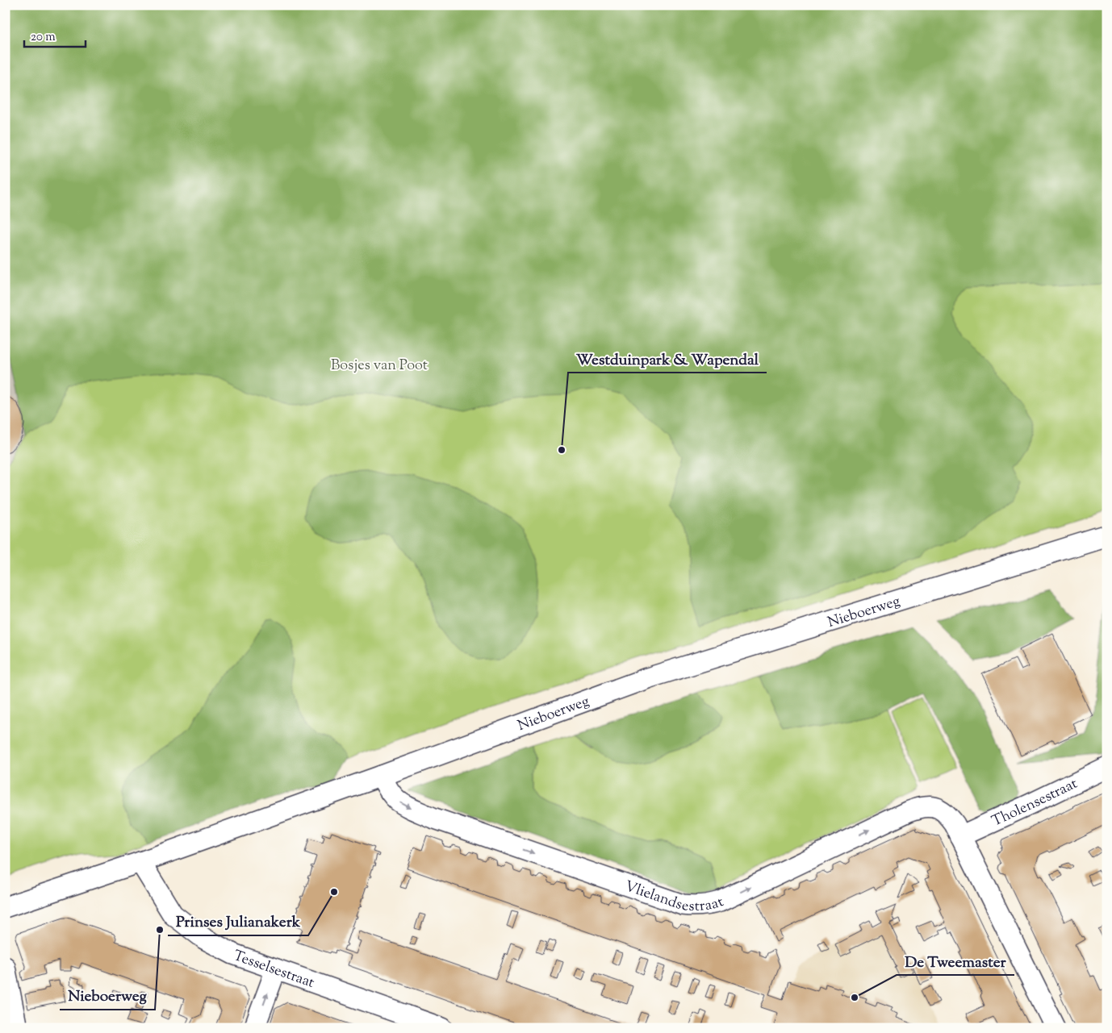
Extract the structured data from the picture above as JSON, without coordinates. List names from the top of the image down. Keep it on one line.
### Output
{"streets":{"street":["Nieboerweg","Tholensestraat","Vlielandsestraat","Tesselsestraat"]},"crossings":[["Nieboerweg","Vlielandsestraat"],["Nieboerweg","Tesselsestraat"],["Tholensestraat","Vlielandsestraat"]],"one_way":["Vlielandsestraat"],"parks":["Bosjes van Poot"],"places":["Westduinpark & Wapendal","Prinses Julianakerk","Nieboerweg","De Tweemaster"],"scale_bar":"20 m"}
